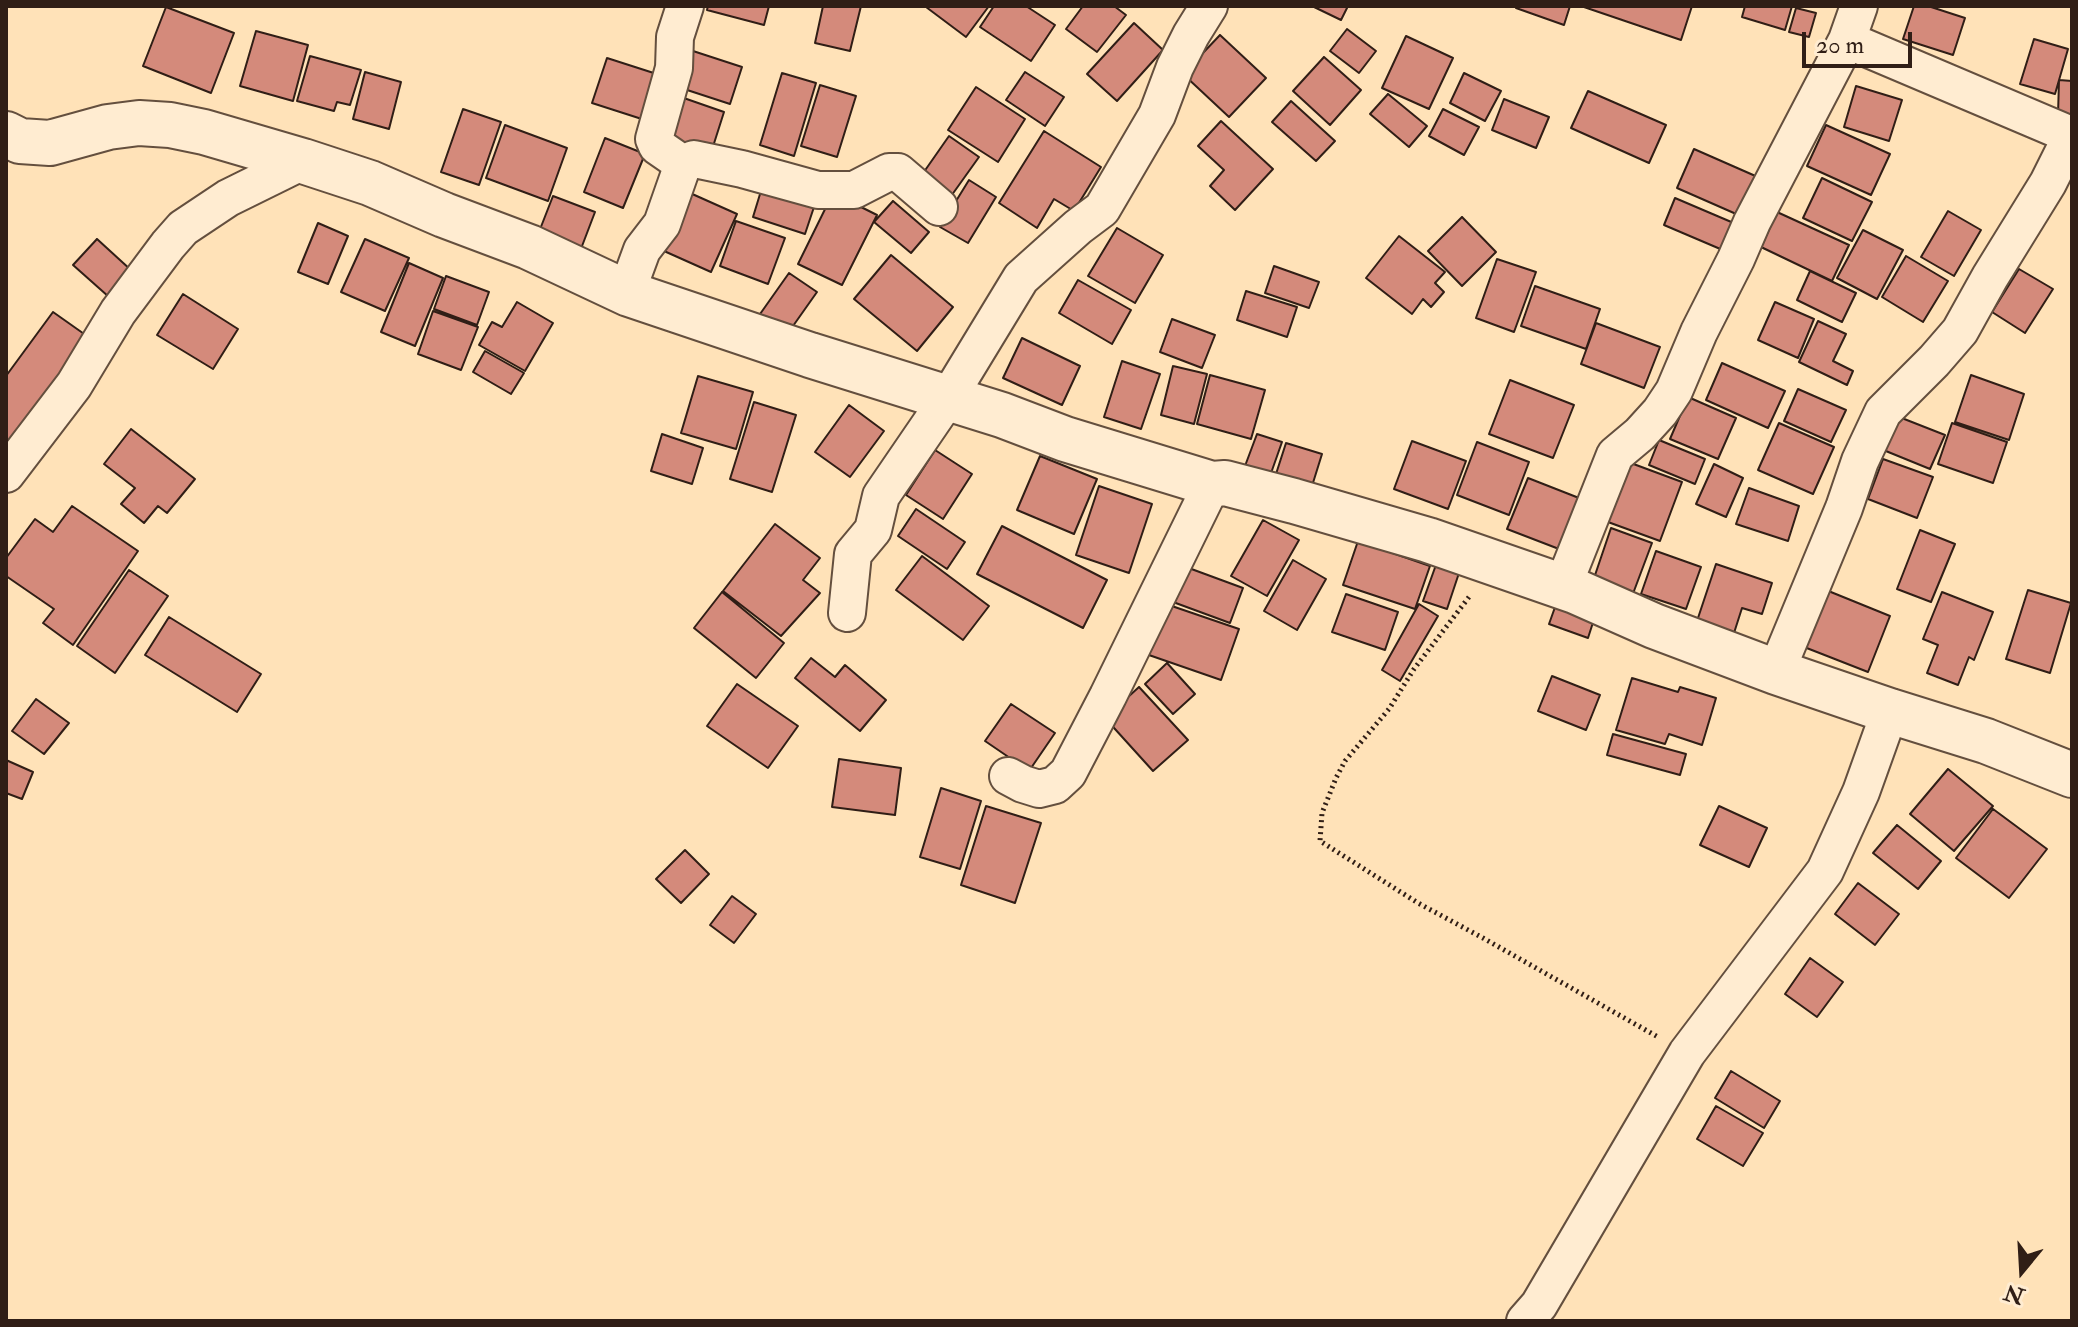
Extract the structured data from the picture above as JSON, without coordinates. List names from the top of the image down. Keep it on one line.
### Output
{"scale_bar":"20 m","north":"bottom"}
